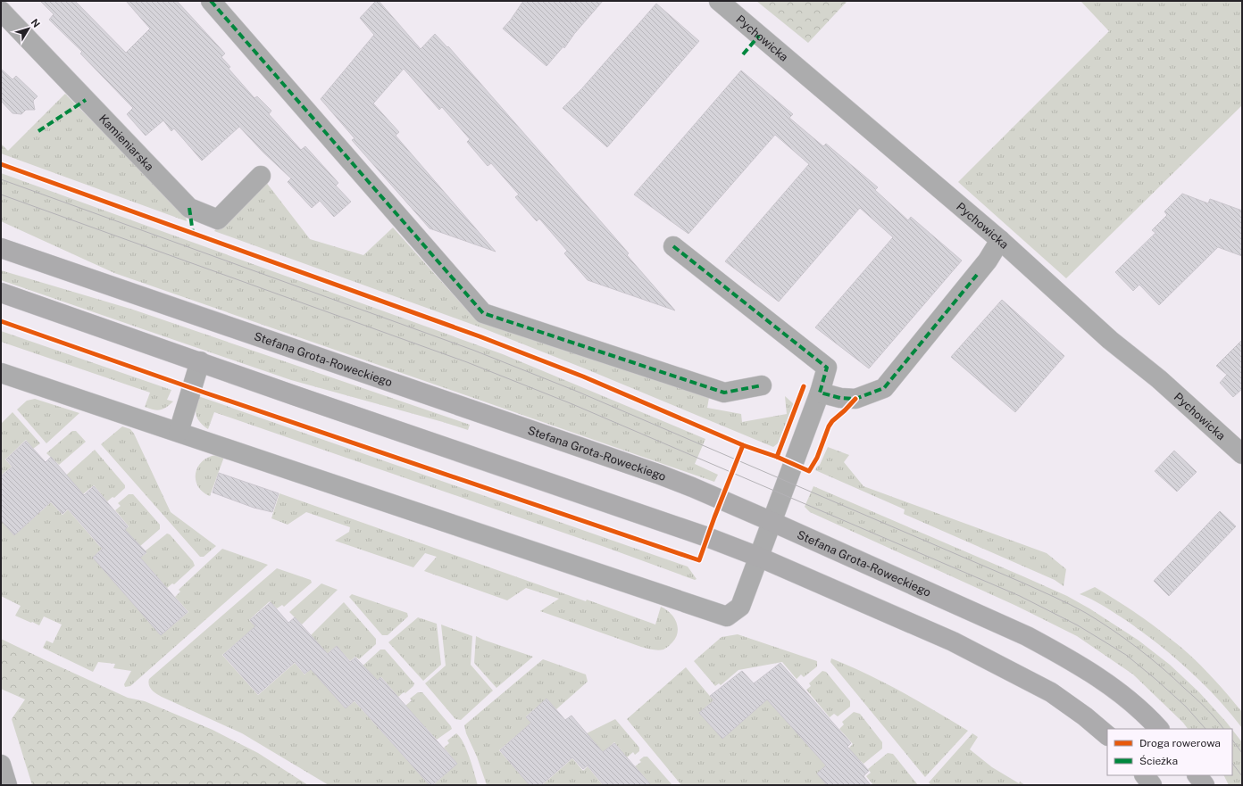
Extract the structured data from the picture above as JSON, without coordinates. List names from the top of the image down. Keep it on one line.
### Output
{"streets":{"main road":["Stefana Grota-Roweckiego"],"street":["Pychowicka","Kamieniarska"]},"legend":["Droga rowerowa","Ścieżka"],"north":"top right"}
